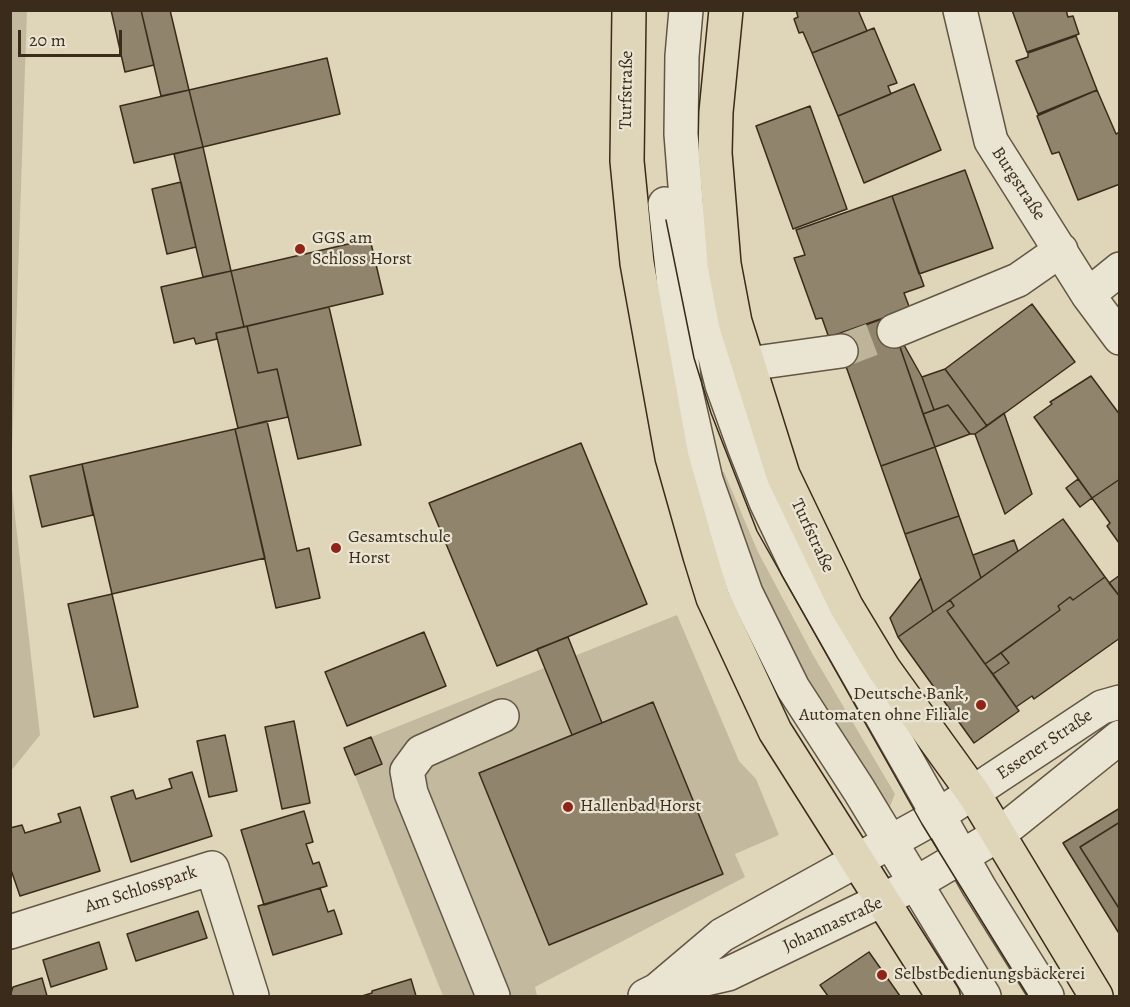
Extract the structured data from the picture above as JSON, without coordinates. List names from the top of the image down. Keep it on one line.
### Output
{"streets":{"main road":["Turfstraße"],"street":["Burgstraße","Essener Straße","Am Schlosspark","Johannastraße"]},"crossings":[["Turfstraße","Essener Straße"],["Turfstraße","Johannastraße"],["Essener Straße","Johannastraße"]],"places":["GGS am Schloss Horst","Gesamtschule Horst","Deutsche Bank, Automaten ohne Filiale","Hallenbad Horst","Selbstbedienungsbäckerei"],"scale_bar":"20 m"}
